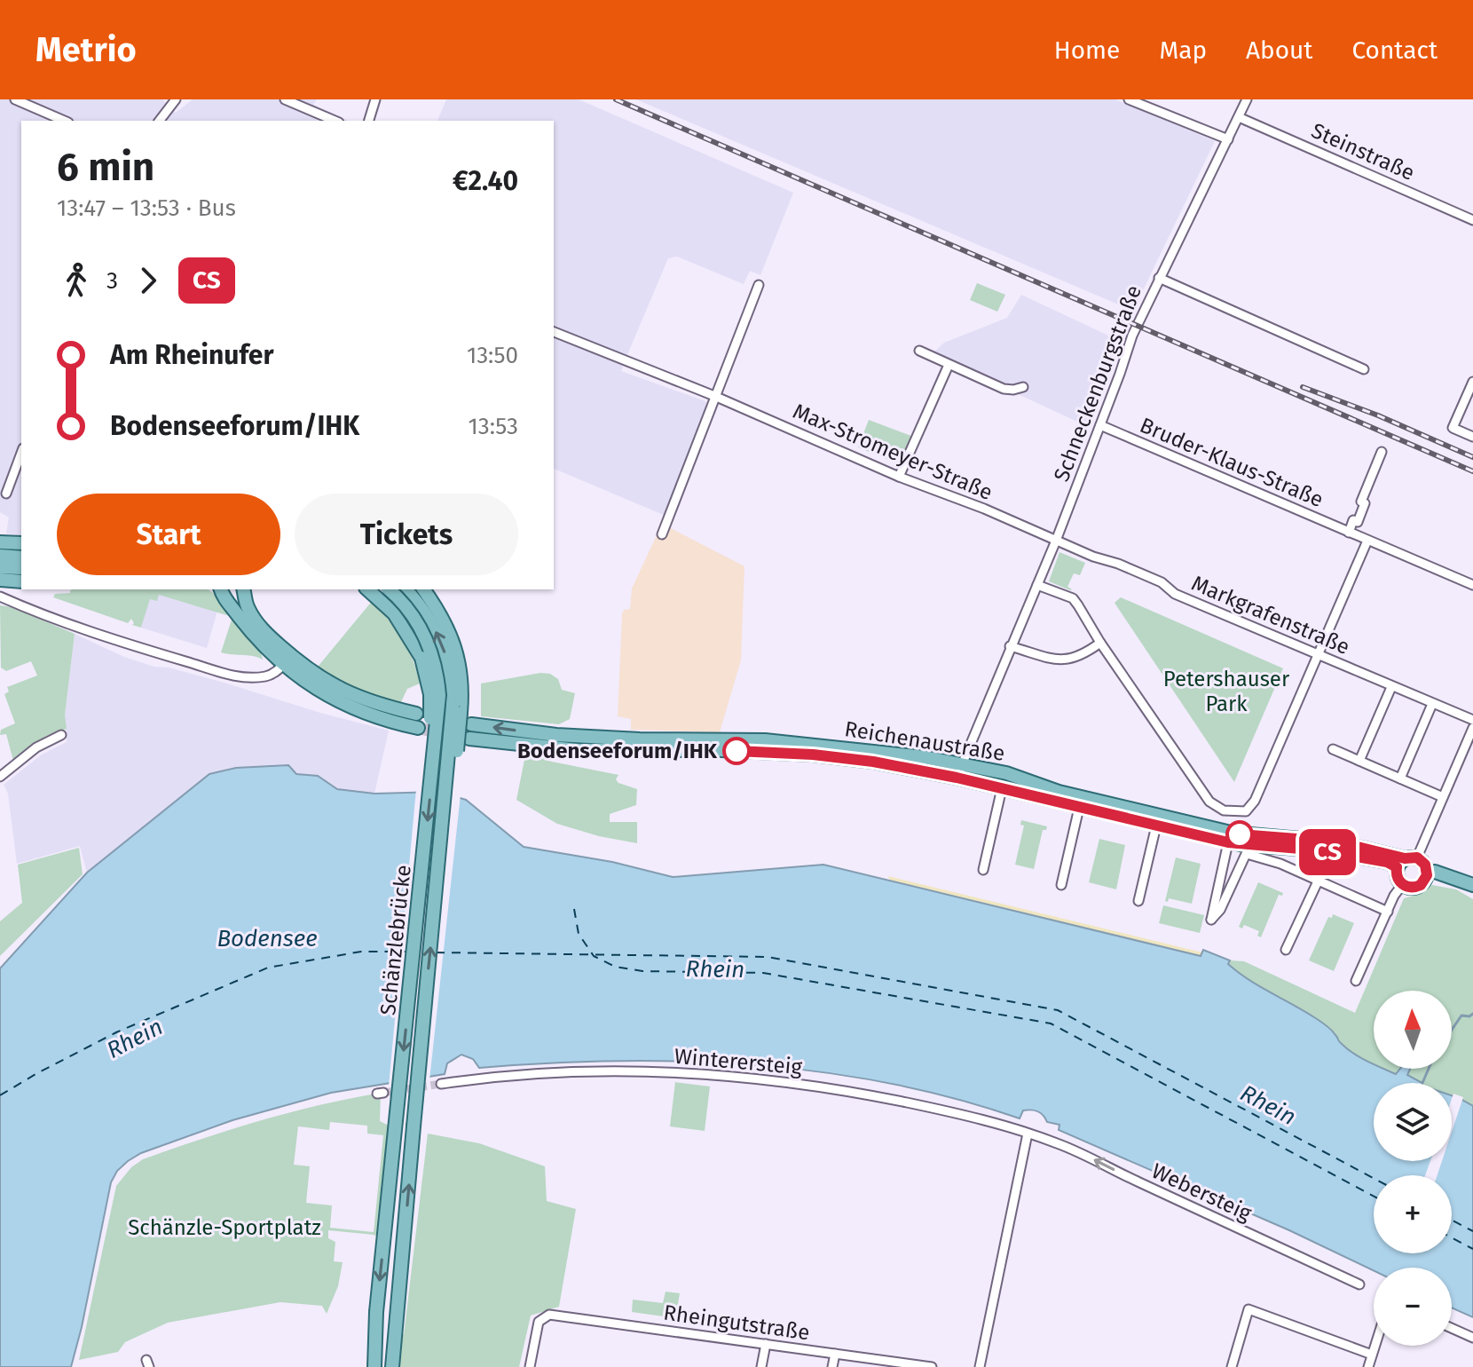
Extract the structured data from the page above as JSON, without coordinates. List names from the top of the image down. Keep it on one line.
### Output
{"streets":{"main road":["Reichenaustraße","Schänzlebrücke"],"street":["Steinstraße","Schneckenburgstraße","Max-Stromeyer-Straße","Bruder-Klaus-Straße","Markgrafenstraße","Winterersteig","Webersteig","Rheingutstraße"]},"crossings":[["Steinstraße","Schneckenburgstraße"],["Schneckenburgstraße","Max-Stromeyer-Straße"],["Schneckenburgstraße","Bruder-Klaus-Straße"],["Schneckenburgstraße","Markgrafenstraße"],["Schneckenburgstraße","Reichenaustraße"],["Max-Stromeyer-Straße","Markgrafenstraße"],["Winterersteig","Webersteig"]],"one_way":["Webersteig"],"water":["Bodensee","Rhein"],"parks":["Petershauser Park","Schänzle-Sportplatz"],"places":["Bodenseeforum/IHK"],"lines":["bus line CS"],"north":"top","page":{"header":"Metrio","nav":["Home","Map","About","Contact"],"on_map":"CS","heading":["6 min","13:47 – 13:53 · Bus","€2.40"],"legs":["3","CS"],"list":[{"name":"Am Rheinufer","value":"13:50"},{"name":"Bodenseeforum/IHK","value":"13:53"}],"buttons":["Start","Tickets"],"map_buttons":["+","−"]}}
